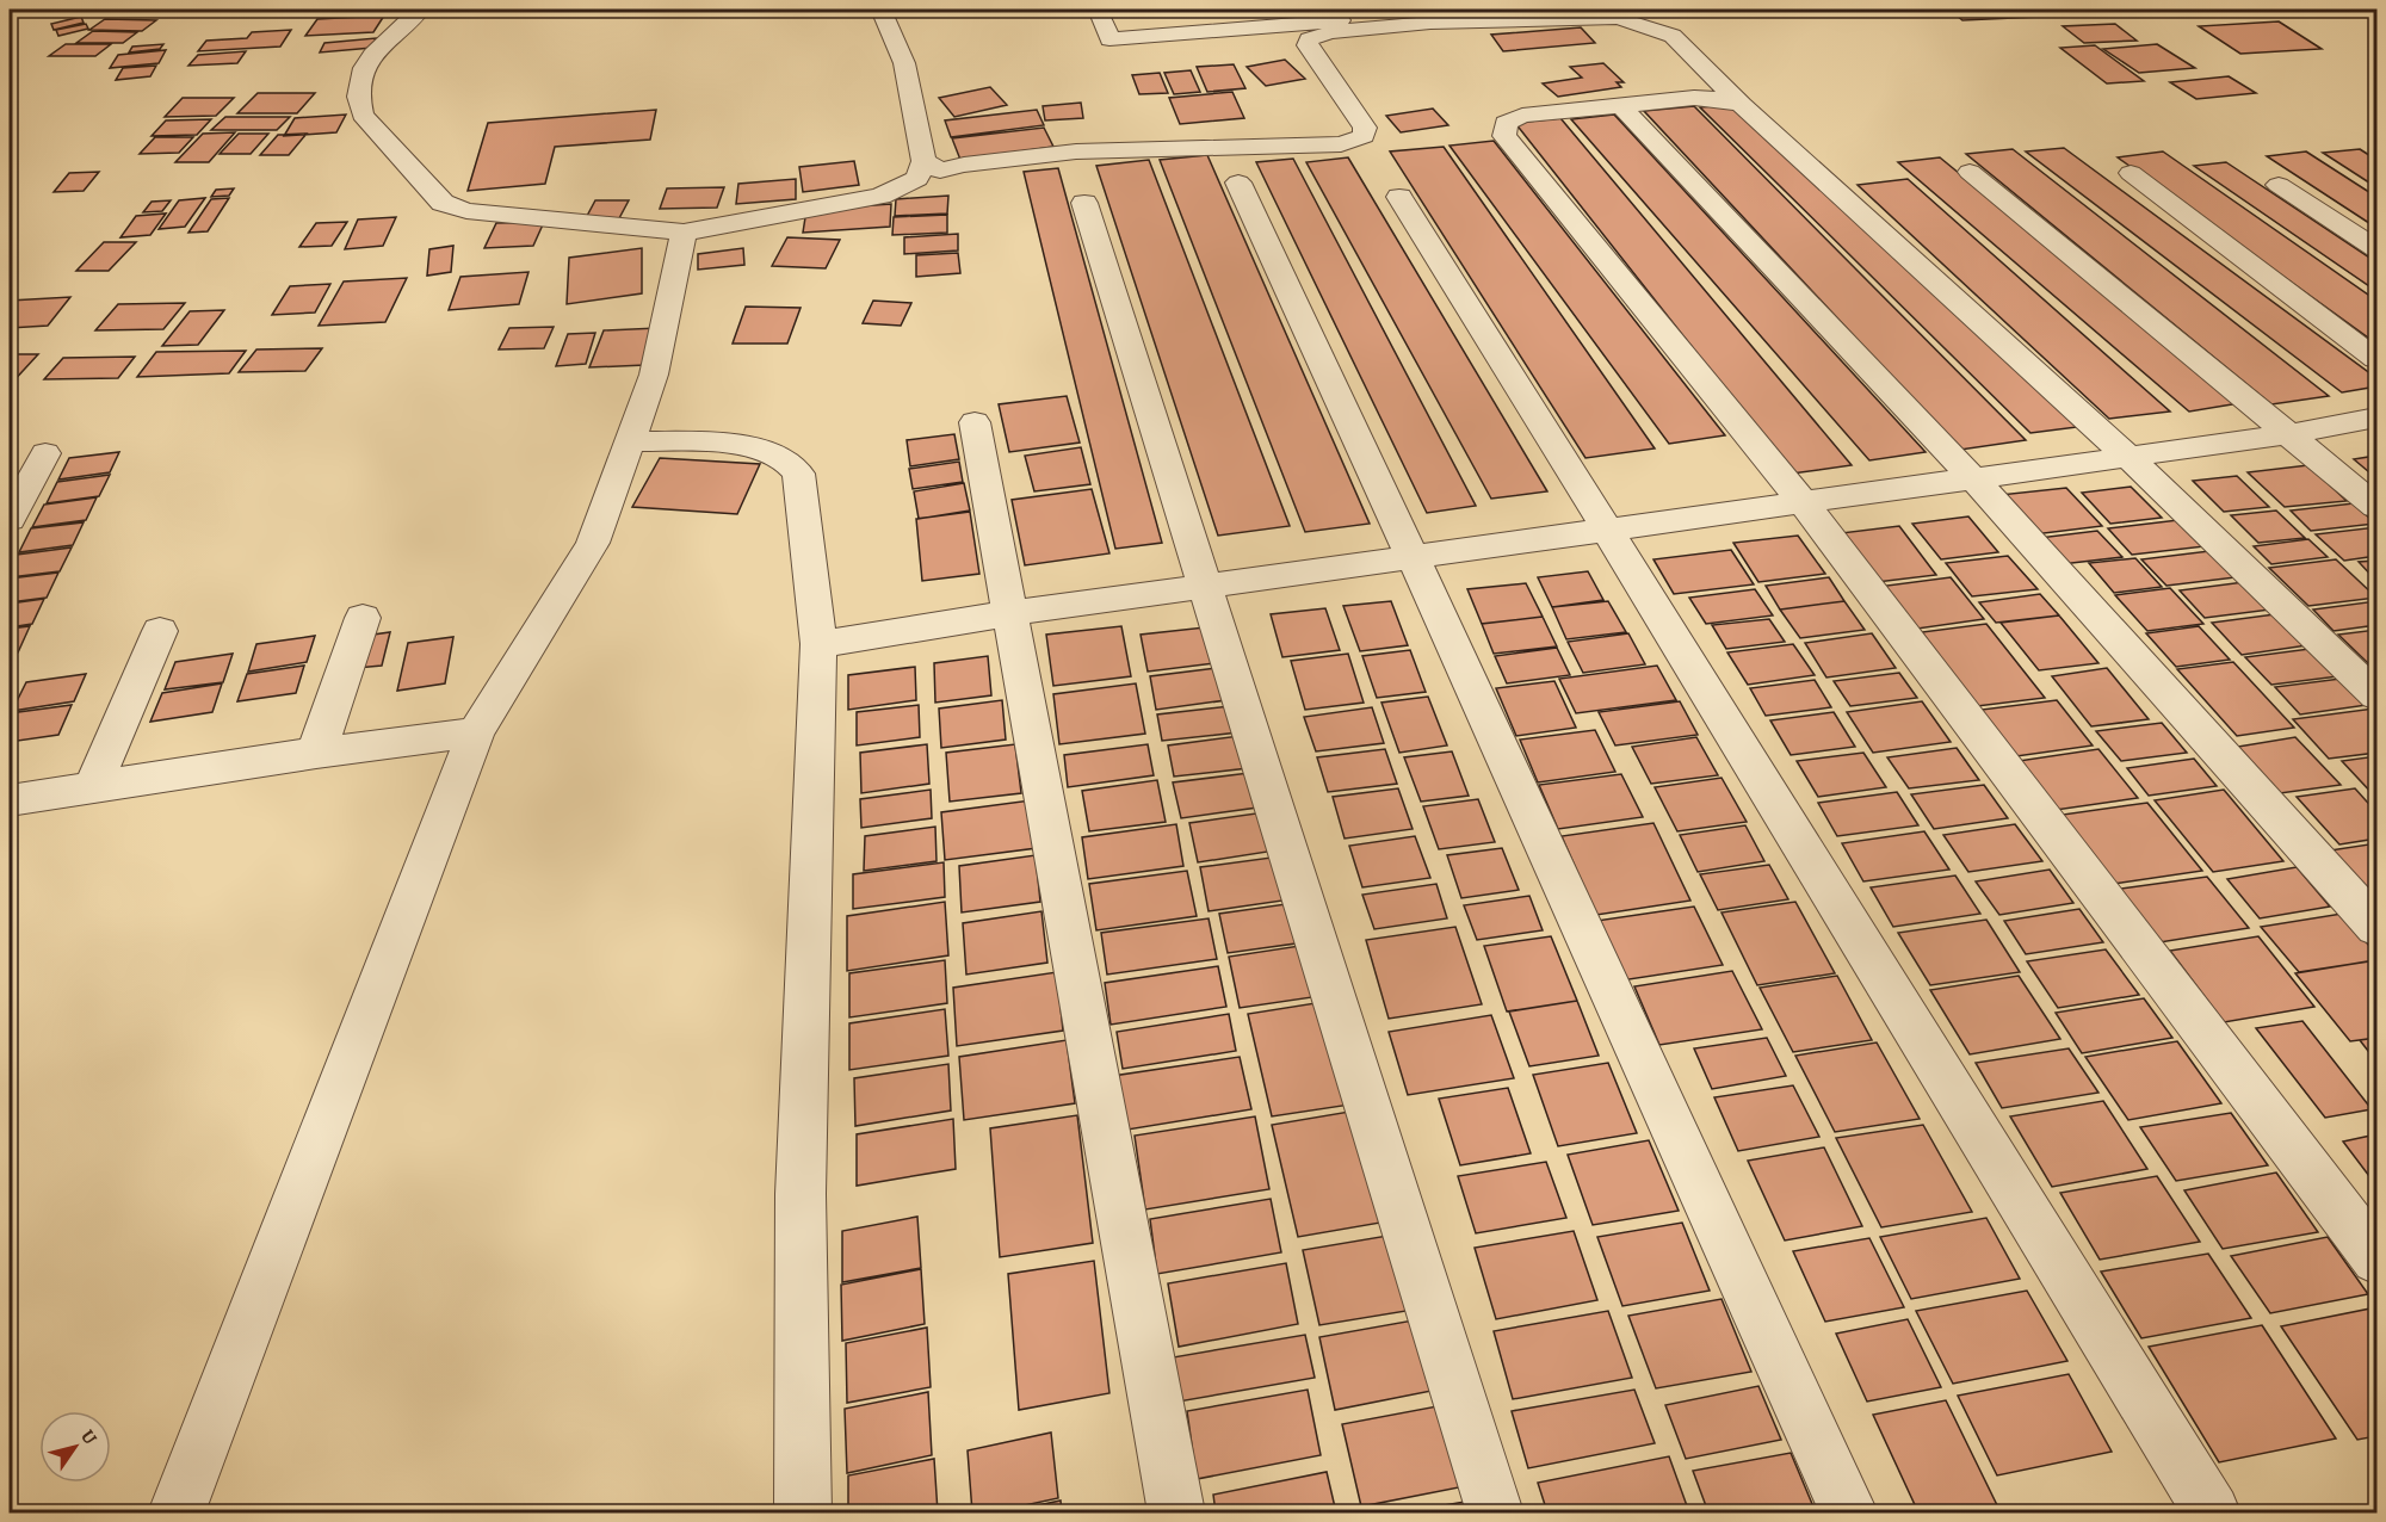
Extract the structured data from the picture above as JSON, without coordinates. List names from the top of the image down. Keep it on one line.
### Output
{"north":"top right"}
